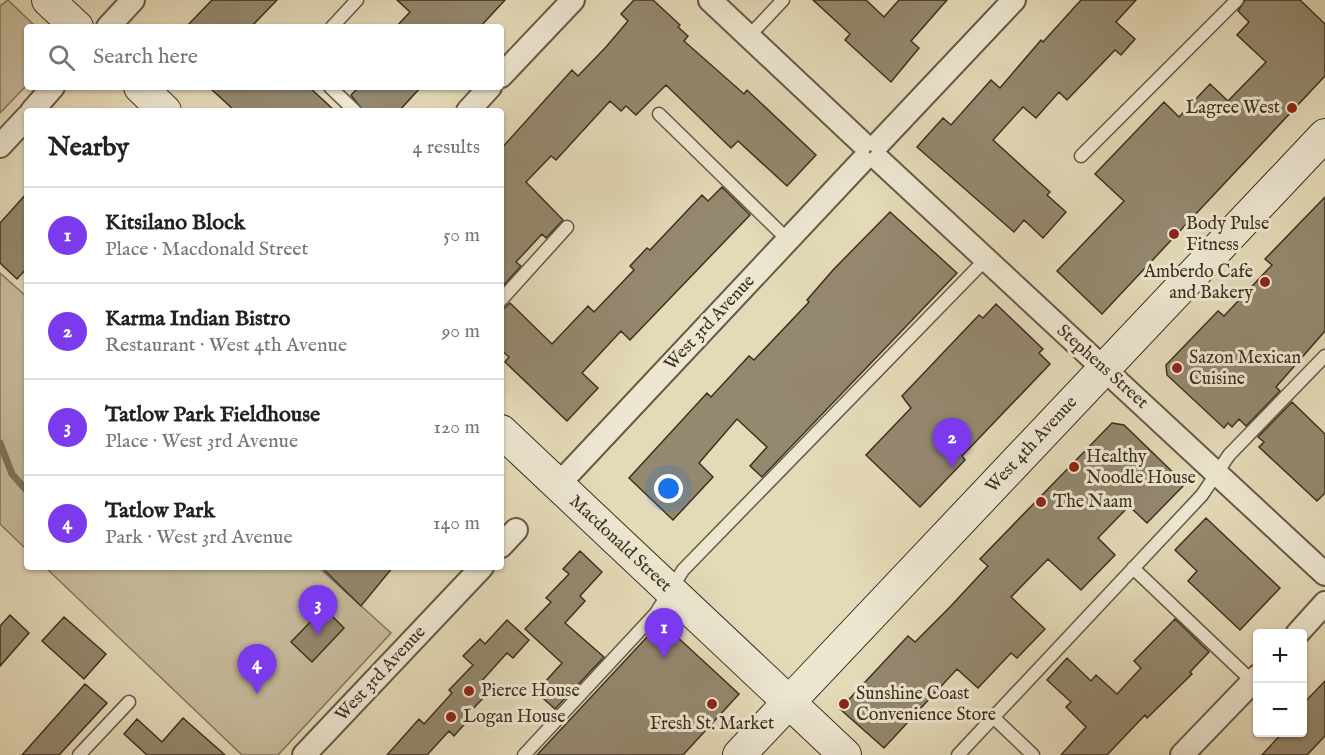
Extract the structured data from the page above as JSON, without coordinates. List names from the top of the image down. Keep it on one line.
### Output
{"streets":{"main road":["West 4th Avenue","Macdonald Street"],"street":["West 3rd Avenue","Stephens Street"]},"crossings":[["West 3rd Avenue","Stephens Street"],["West 3rd Avenue","Macdonald Street"],["Stephens Street","West 4th Avenue"],["West 4th Avenue","Macdonald Street"]],"places":["Lagree West","Body Pulse Fitness","Amberdo Cafe and Bakery","Sazon Mexican Cuisine","Healthy Noodle House","The Naam","Pierce House","Fresh St. Market","Sunshine Coast Convenience Store","Logan House"],"page":{"search":"Search here","heading":["Nearby","4 results"],"list":[{"mark":"1","name":"Kitsilano Block","note":"Place · Macdonald Street","value":"50 m"},{"mark":"2","name":"Karma Indian Bistro","note":"Restaurant · West 4th Avenue","value":"90 m"},{"mark":"3","name":"Tatlow Park Fieldhouse","note":"Place · West 3rd Avenue","value":"120 m"},{"mark":"4","name":"Tatlow Park","note":"Park · West 3rd Avenue","value":"140 m"}],"pins":["2","3","1","4"],"map_buttons":["+","−"]}}
